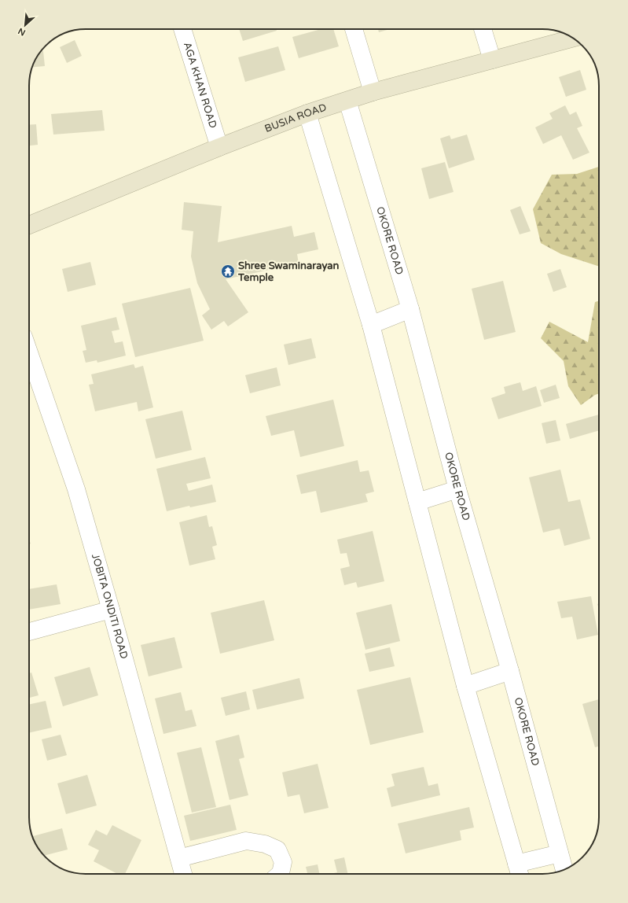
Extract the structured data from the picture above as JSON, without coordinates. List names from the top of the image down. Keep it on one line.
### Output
{"streets":{"main road":["BUSIA ROAD"],"street":["AGA KHAN ROAD","OKORE ROAD","JOBITA ONDITI ROAD"]},"crossings":[["AGA KHAN ROAD","BUSIA ROAD"],["BUSIA ROAD","OKORE ROAD"]],"places":{"temple":["Shree Swaminarayan Temple"]},"north":"bottom left"}
